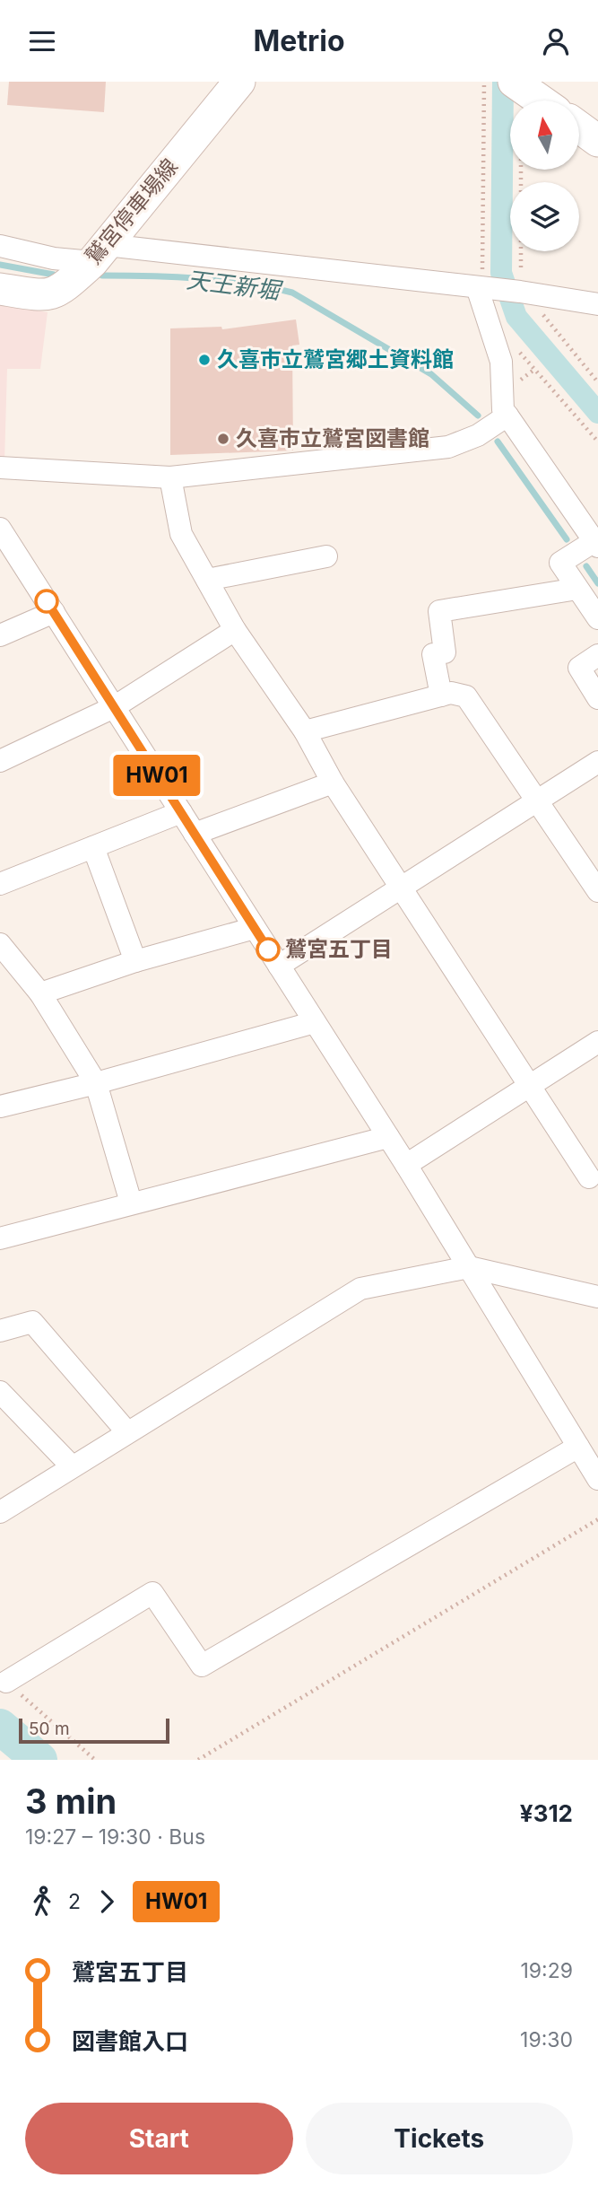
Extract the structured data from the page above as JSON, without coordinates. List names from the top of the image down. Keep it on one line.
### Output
{"streets":{"main road":["鷲宮停車場線"]},"water":["天王新堀"],"places":["久喜市立鷲宮郷土資料館","久喜市立鷲宮図書館","鷲宮五丁目"],"lines":["bus line HW01"],"scale_bar":"50 m","north":"top","page":{"header":"Metrio","on_map":"HW01","scale":"50 m","heading":["3 min","19:27 – 19:30 · Bus","¥312"],"legs":["2","HW01"],"list":[{"name":"鷲宮五丁目","value":"19:29"},{"name":"図書館入口","value":"19:30"}],"buttons":["Start","Tickets"]}}
